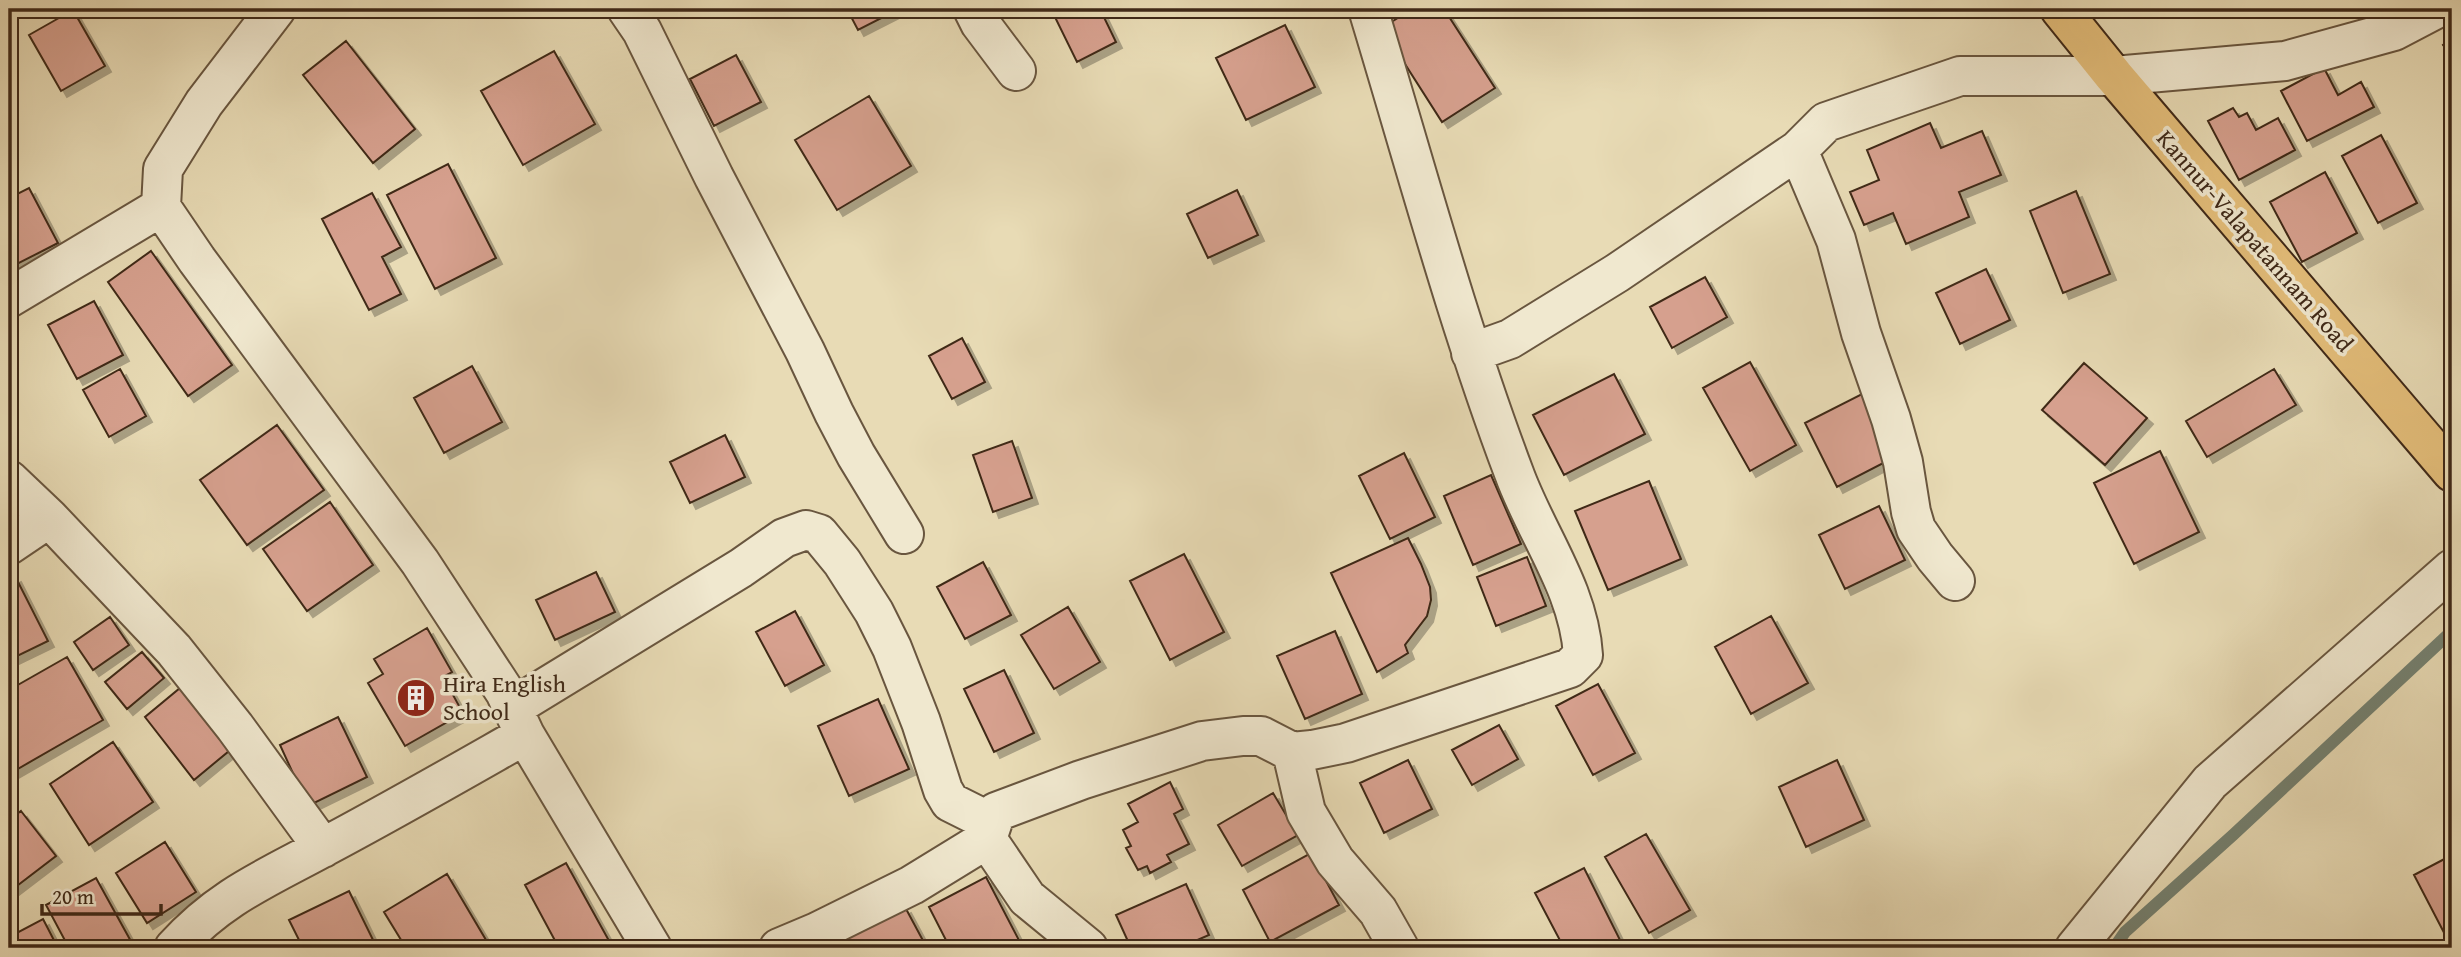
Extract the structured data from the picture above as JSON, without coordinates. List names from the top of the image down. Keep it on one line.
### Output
{"streets":{"main road":["Kannur-Valapatannam Road"]},"places":{"building":["Hira English School"]},"scale_bar":"20 m"}
